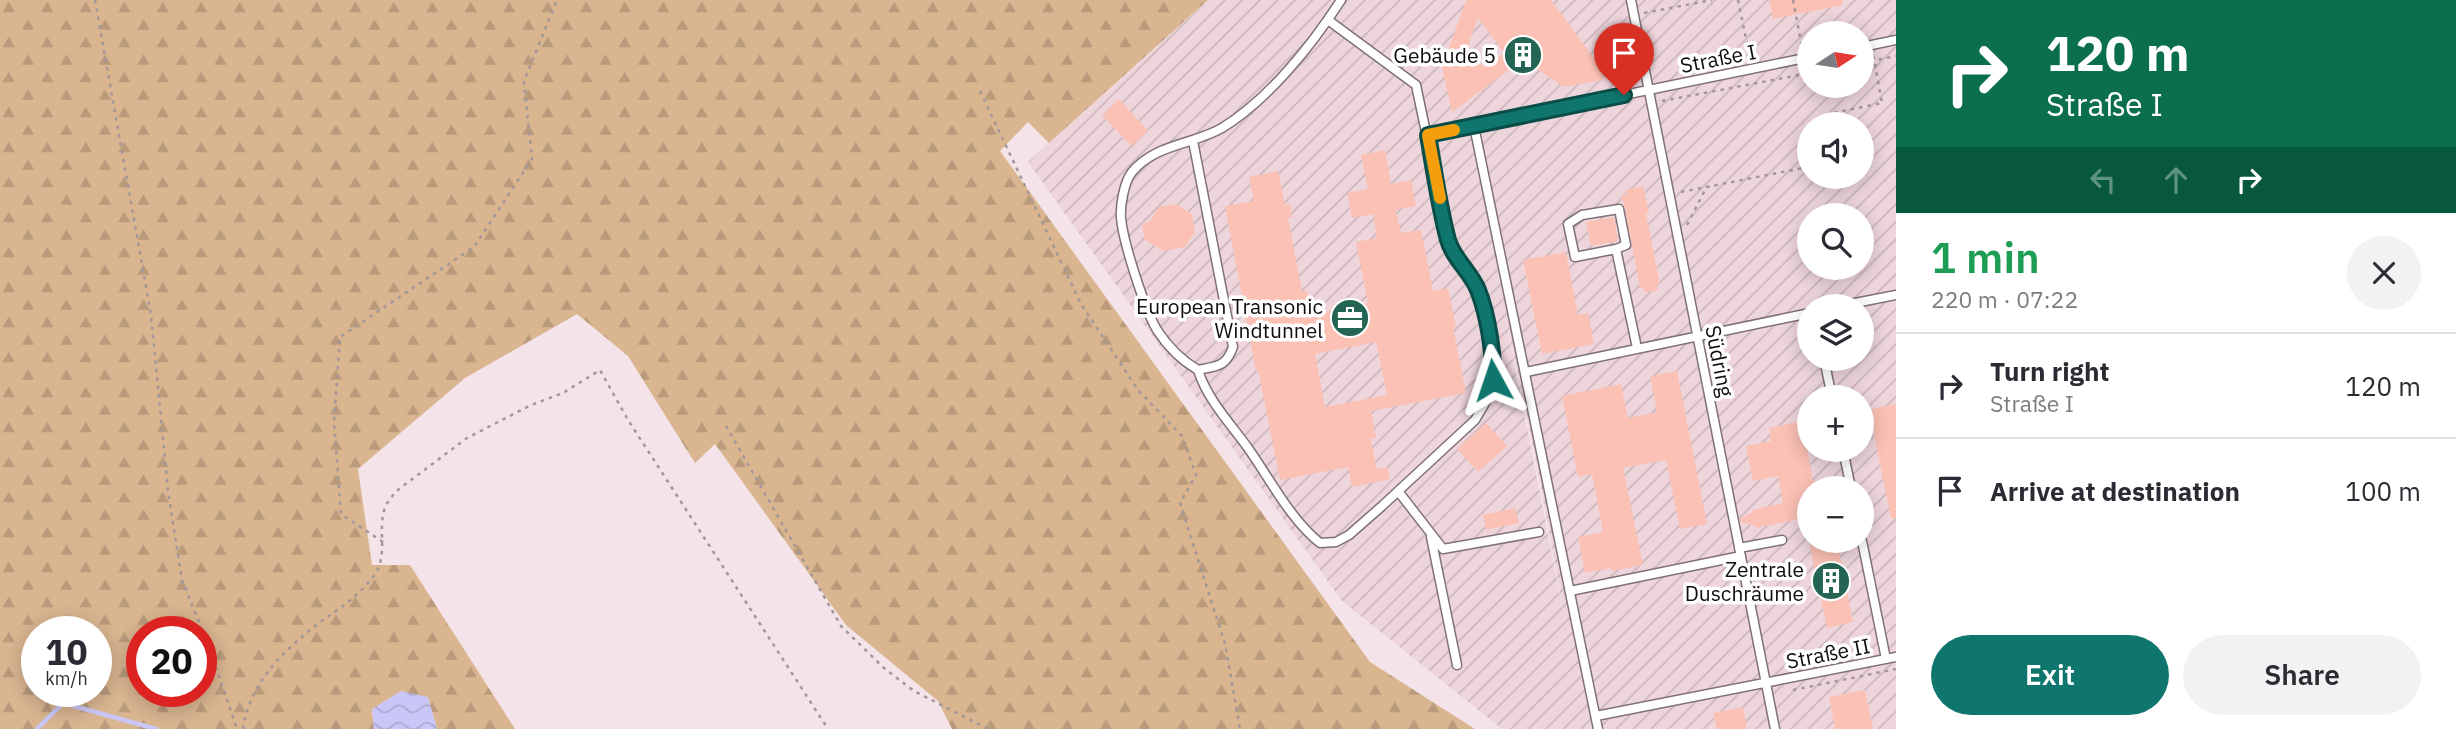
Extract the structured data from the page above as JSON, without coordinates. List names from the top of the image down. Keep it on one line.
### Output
{"streets":{"lane":["Straße I","Südring","Straße II"]},"crossings":[["Straße I","Südring"],["Südring","Straße II"]],"places":{"building":["Gebäude 5","Zentrale Duschräume"],"office":["European Transonic Windtunnel"]},"north":"right","page":{"turn":["120 m","Straße I"],"map_buttons":["+","−"],"heading":["1 min","220 m · 07:22"],"list":[{"name":"Turn right","note":"Straße I","value":"120 m"},{"name":"Arrive at destination","value":"100 m"}],"speed":"10 km/h","limit":"20","buttons":["Exit","Share"]}}
